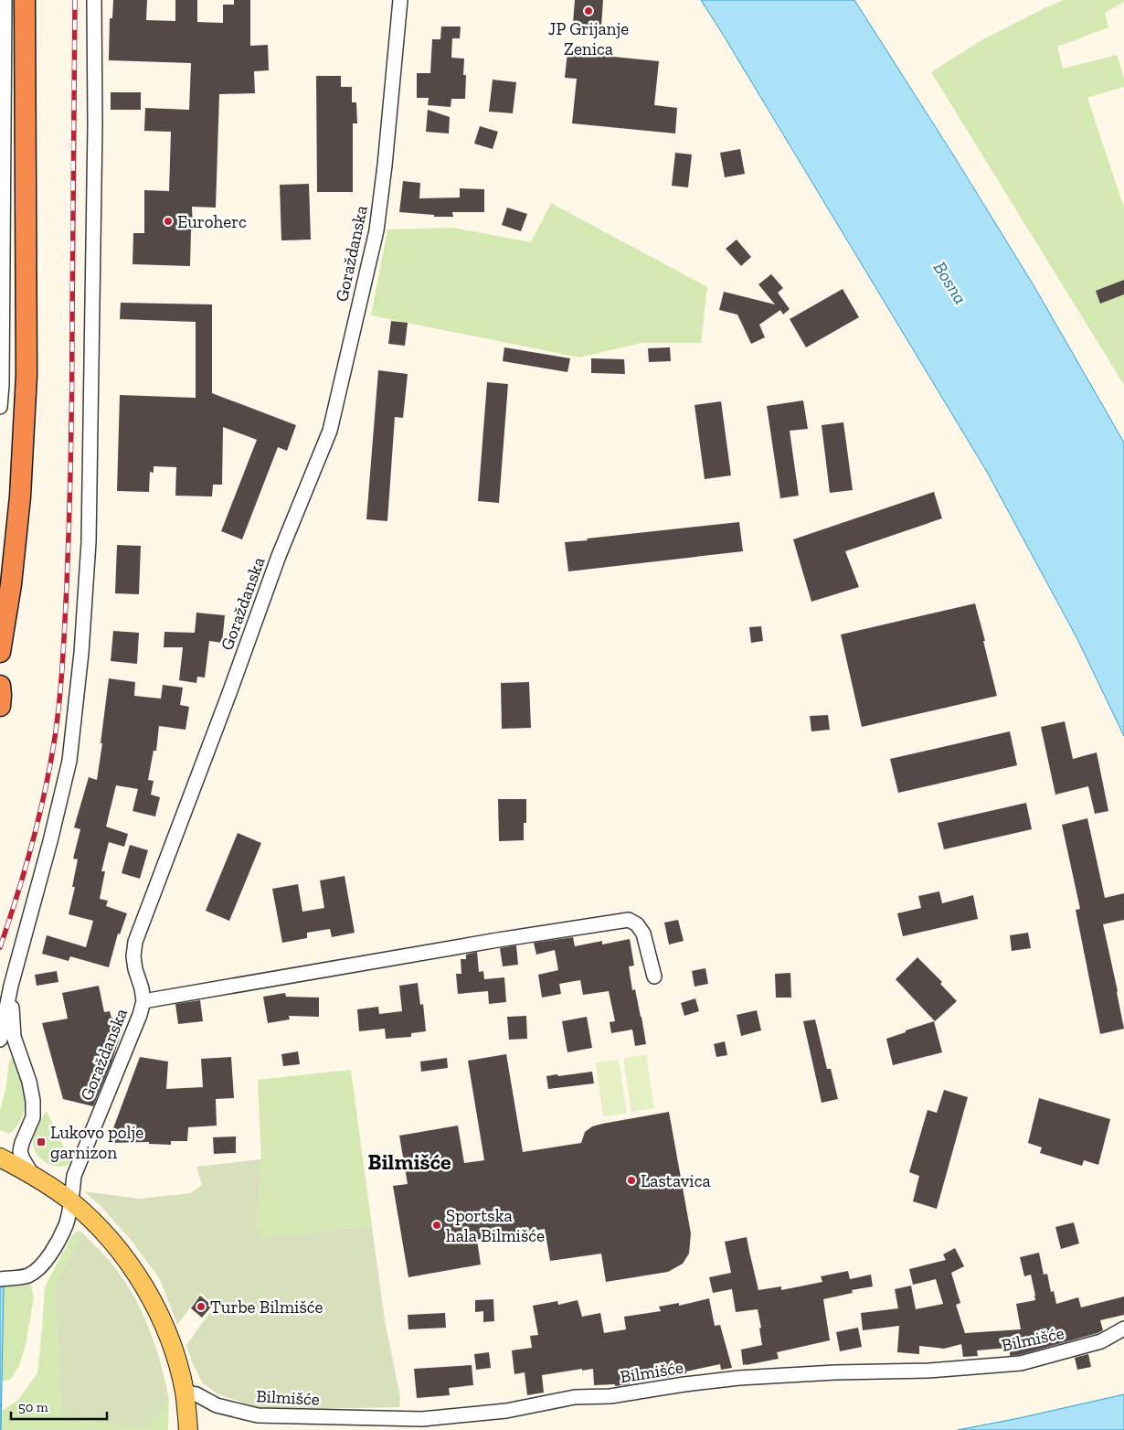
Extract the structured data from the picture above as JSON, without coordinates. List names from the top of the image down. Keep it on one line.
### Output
{"streets":{"street":["Goraždanska","Bilmišće"]},"districts":["Bilmišće"],"water":["Bosna"],"places":{"other":["JP Grijanje Zenica","Euroherc","Lastavica","Sportska hala Bilmišće","Turbe Bilmišće"],"transit":["Lukovo polje garnizon"]},"scale_bar":"50 m"}
